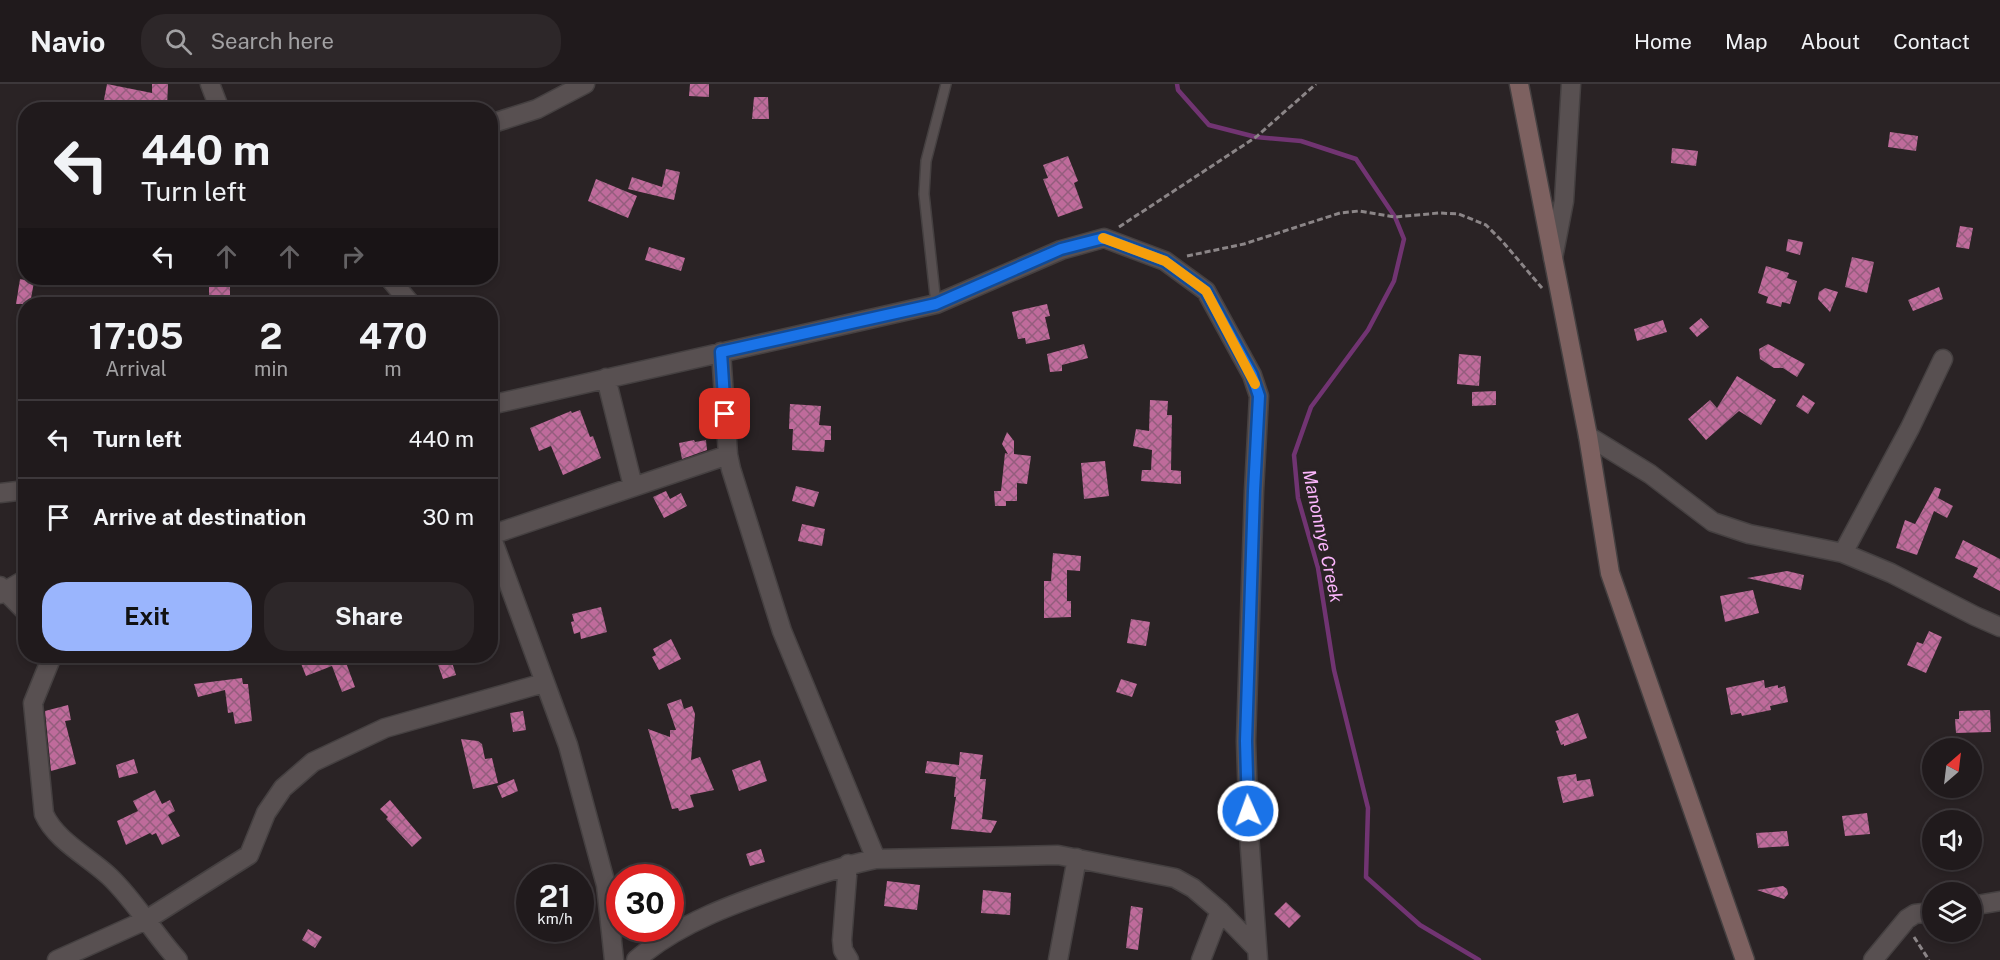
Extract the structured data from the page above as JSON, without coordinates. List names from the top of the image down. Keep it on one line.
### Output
{"water":["Manonnye Creek"],"north":"top right","page":{"header":"Navio","search":"Search here","nav":["Home","Map","About","Contact"],"turn":["440 m","Turn left"],"eta":["17:05","Arrival","2","min","470","m"],"list":[{"name":"Turn left","value":"440 m"},{"name":"Arrive at destination","value":"30 m"}],"buttons":["Exit","Share"],"speed":"21 km/h","limit":"30"}}
